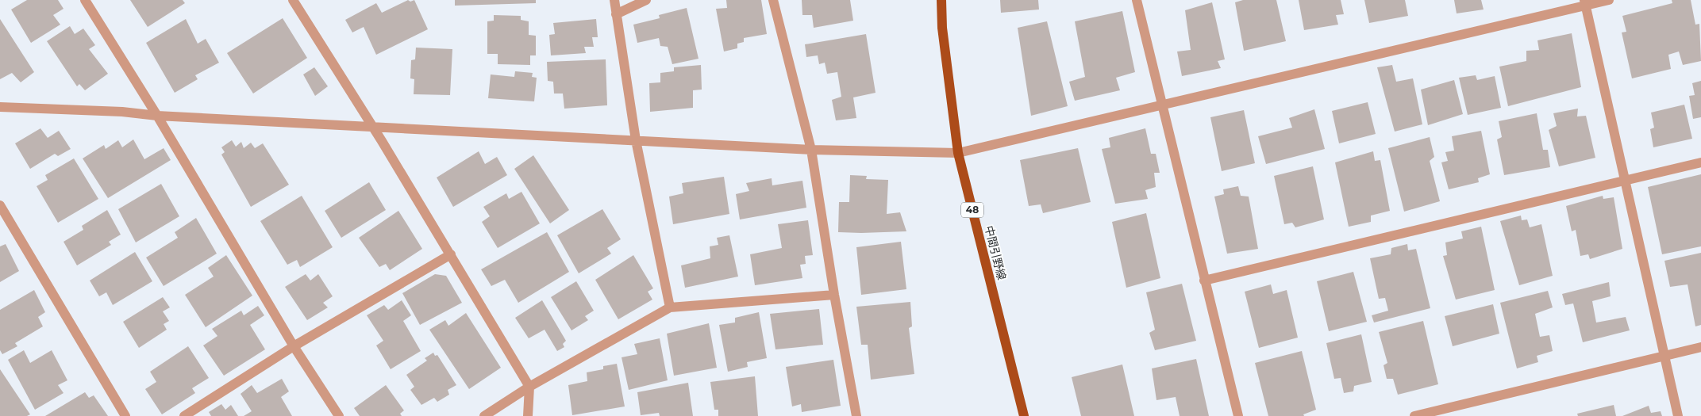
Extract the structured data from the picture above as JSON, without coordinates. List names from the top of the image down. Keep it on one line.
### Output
{"streets":{"main road":["48","中間引野線"]}}
